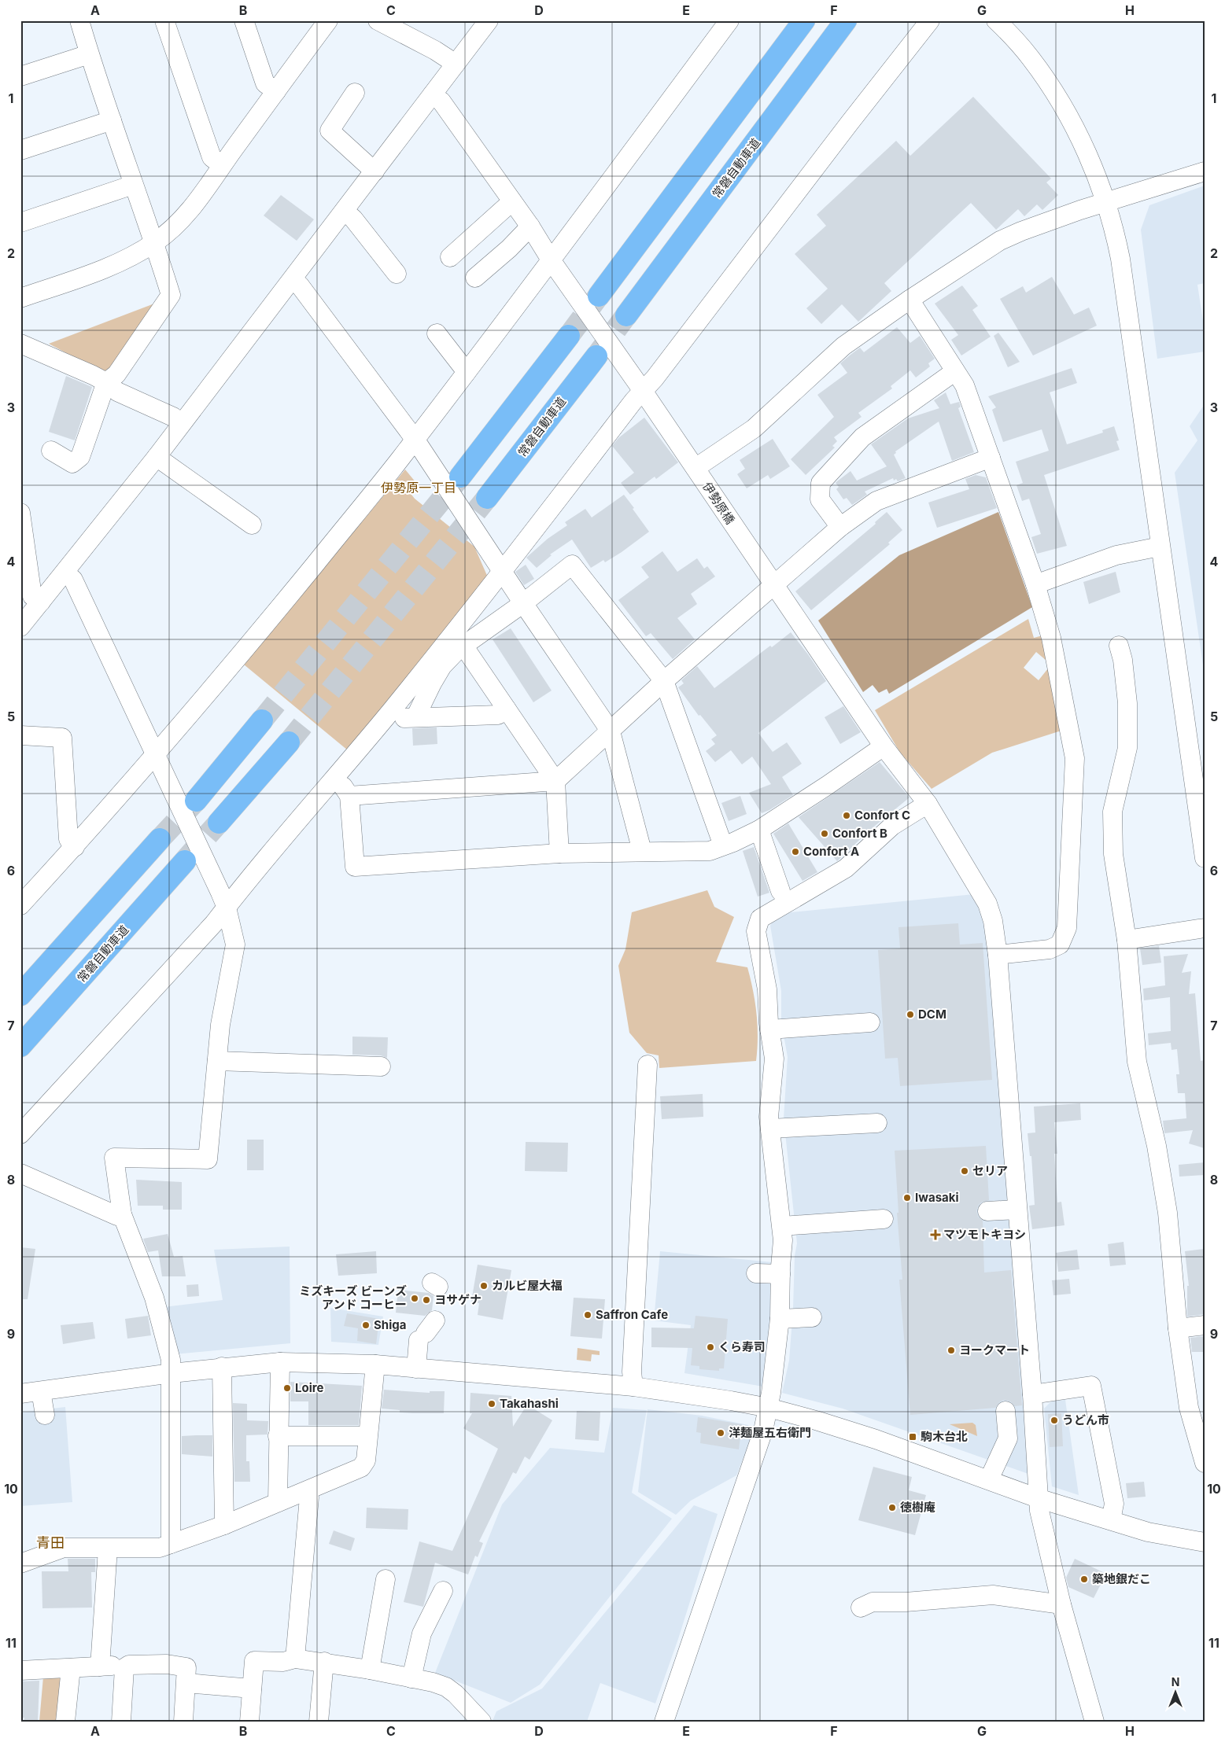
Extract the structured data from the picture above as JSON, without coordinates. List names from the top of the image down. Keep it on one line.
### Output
{"streets":{"highway":["常磐自動車道"],"street":["伊勢原橋"]},"districts":["伊勢原一丁目","青田"],"places":{"other":["Confort C","Confort B","Confort A","DCM","セリア","Iwasaki","カルビ屋大福","ミズキーズ ビーンズ アンド コーヒー","ヨサゲナ","Saffron Cafe","Shiga","くら寿司","ヨークマート","Loire","Takahashi","うどん市","洋麺屋五右衛門","徳樹庵","築地銀だこ"],"health":["マツモトキヨシ"],"transit":["駒木台北"]},"north":"top","grid":{"columns":["A","B","C","D","E","F","G","H"],"rows":["1","2","3","4","5","6","7","8","9","10","11"]}}
